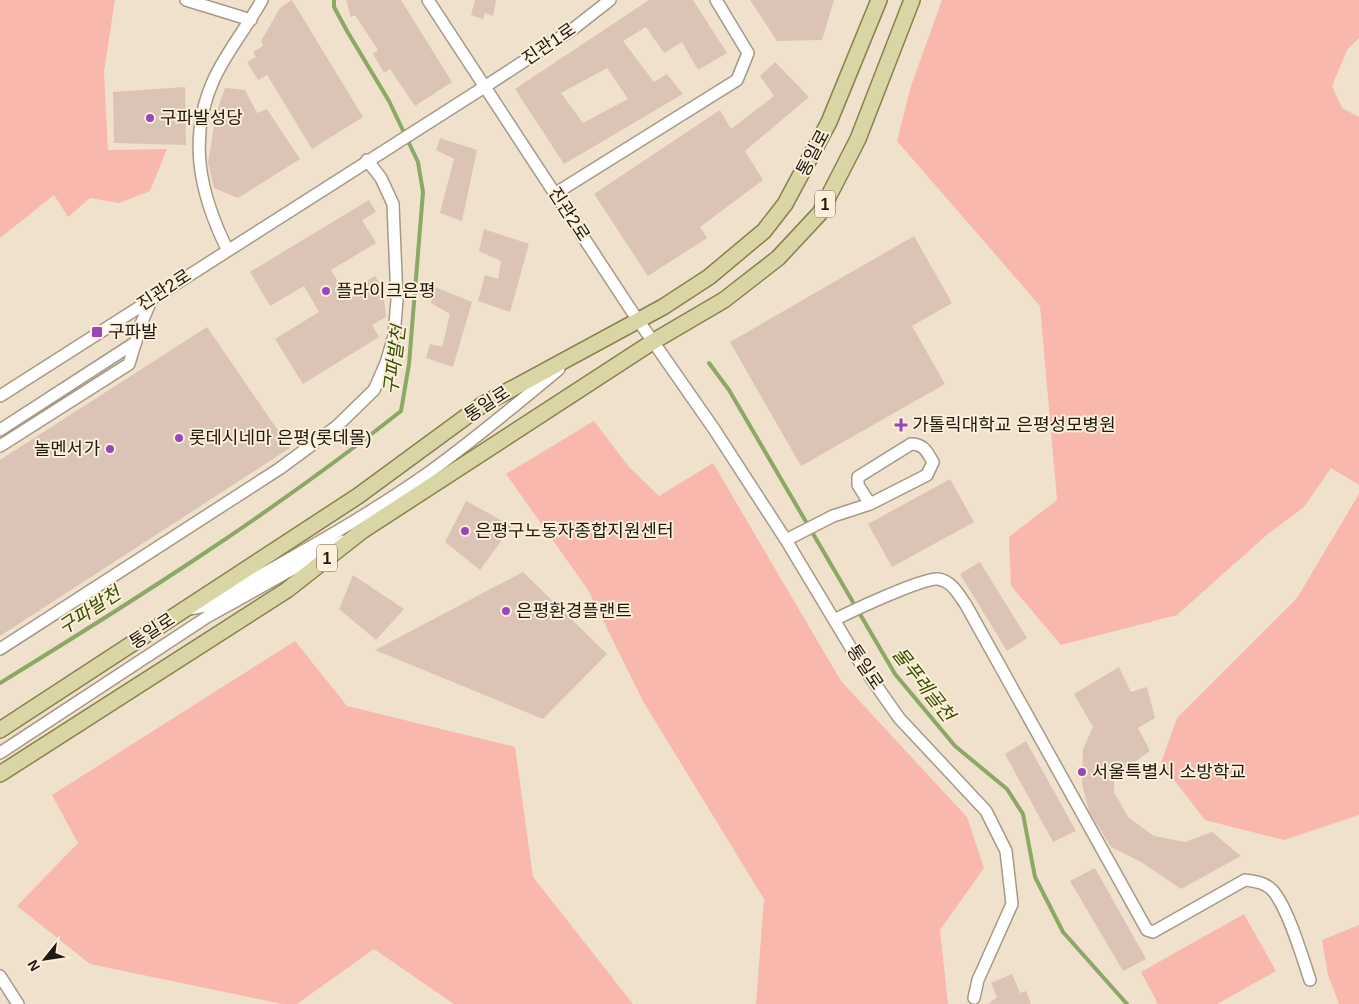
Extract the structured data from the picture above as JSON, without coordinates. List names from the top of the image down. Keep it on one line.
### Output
{"streets":{"main road":["통일로","1"],"street":["진관1로","진관2로"]},"crossings":[["진관1로","진관2로"],["통일로","진관2로"]],"water":["구파발천","물푸레골천"],"places":{"other":["구파발성당","플라이크은평","롯데시네마 은평(롯데몰)","놀멘서가","은평구노동자종합지원센터","은평환경플랜트","서울특별시 소방학교"],"transit":["구파발"],"health":["가톨릭대학교 은평성모병원"]},"north":"bottom left"}
